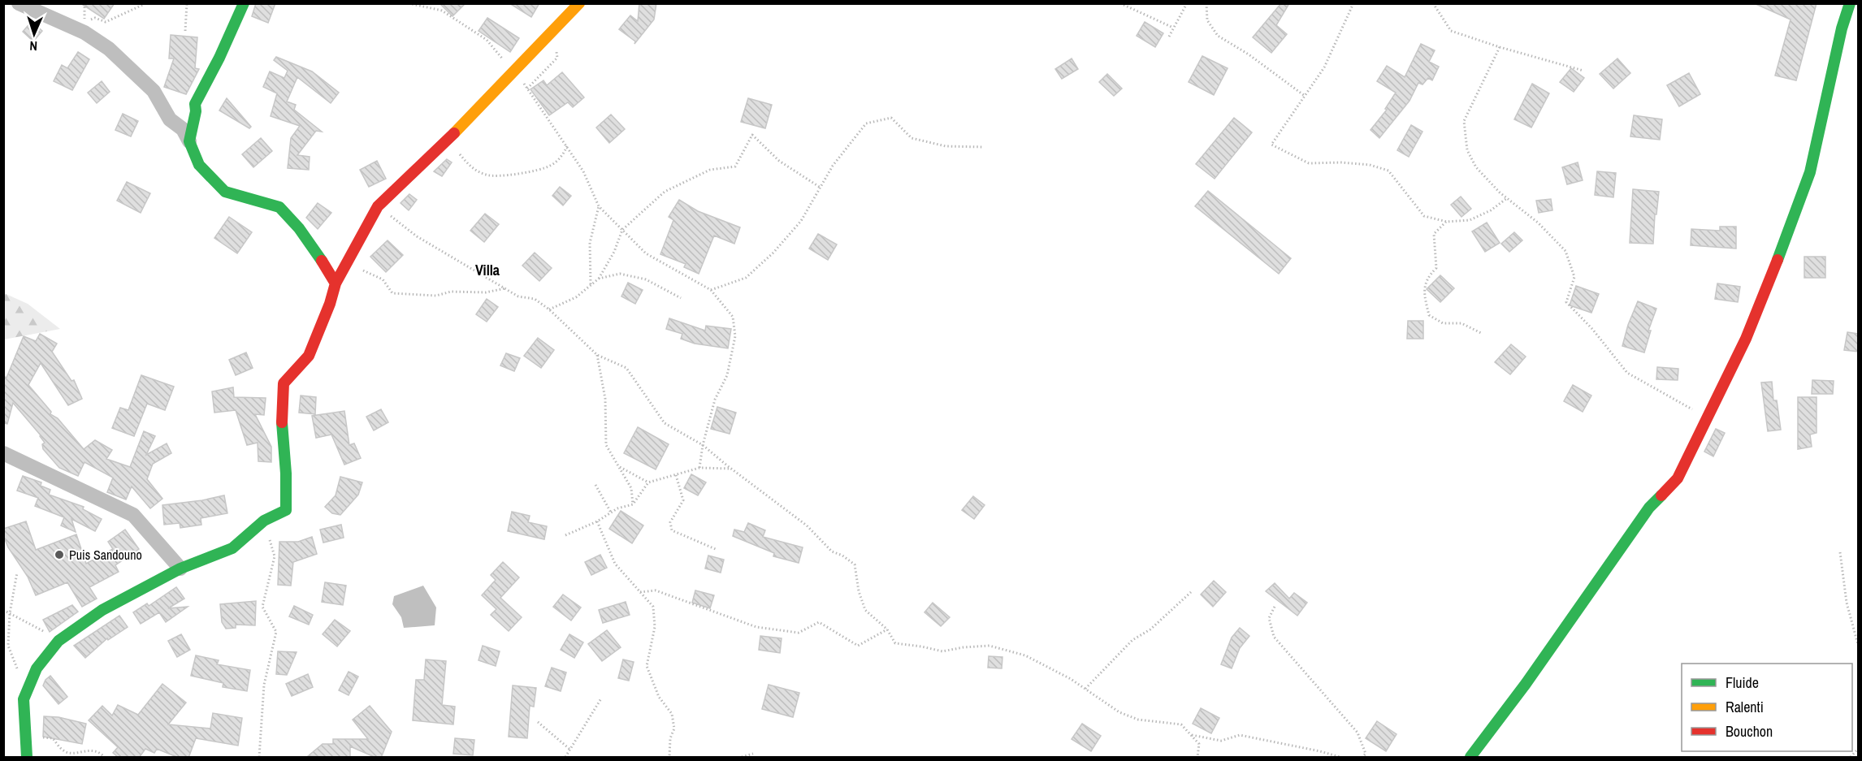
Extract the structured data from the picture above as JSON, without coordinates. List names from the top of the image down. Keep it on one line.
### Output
{"districts":["Villa"],"places":["Puis Sandouno"],"legend":["Fluide","Ralenti","Bouchon"],"north":"bottom"}
